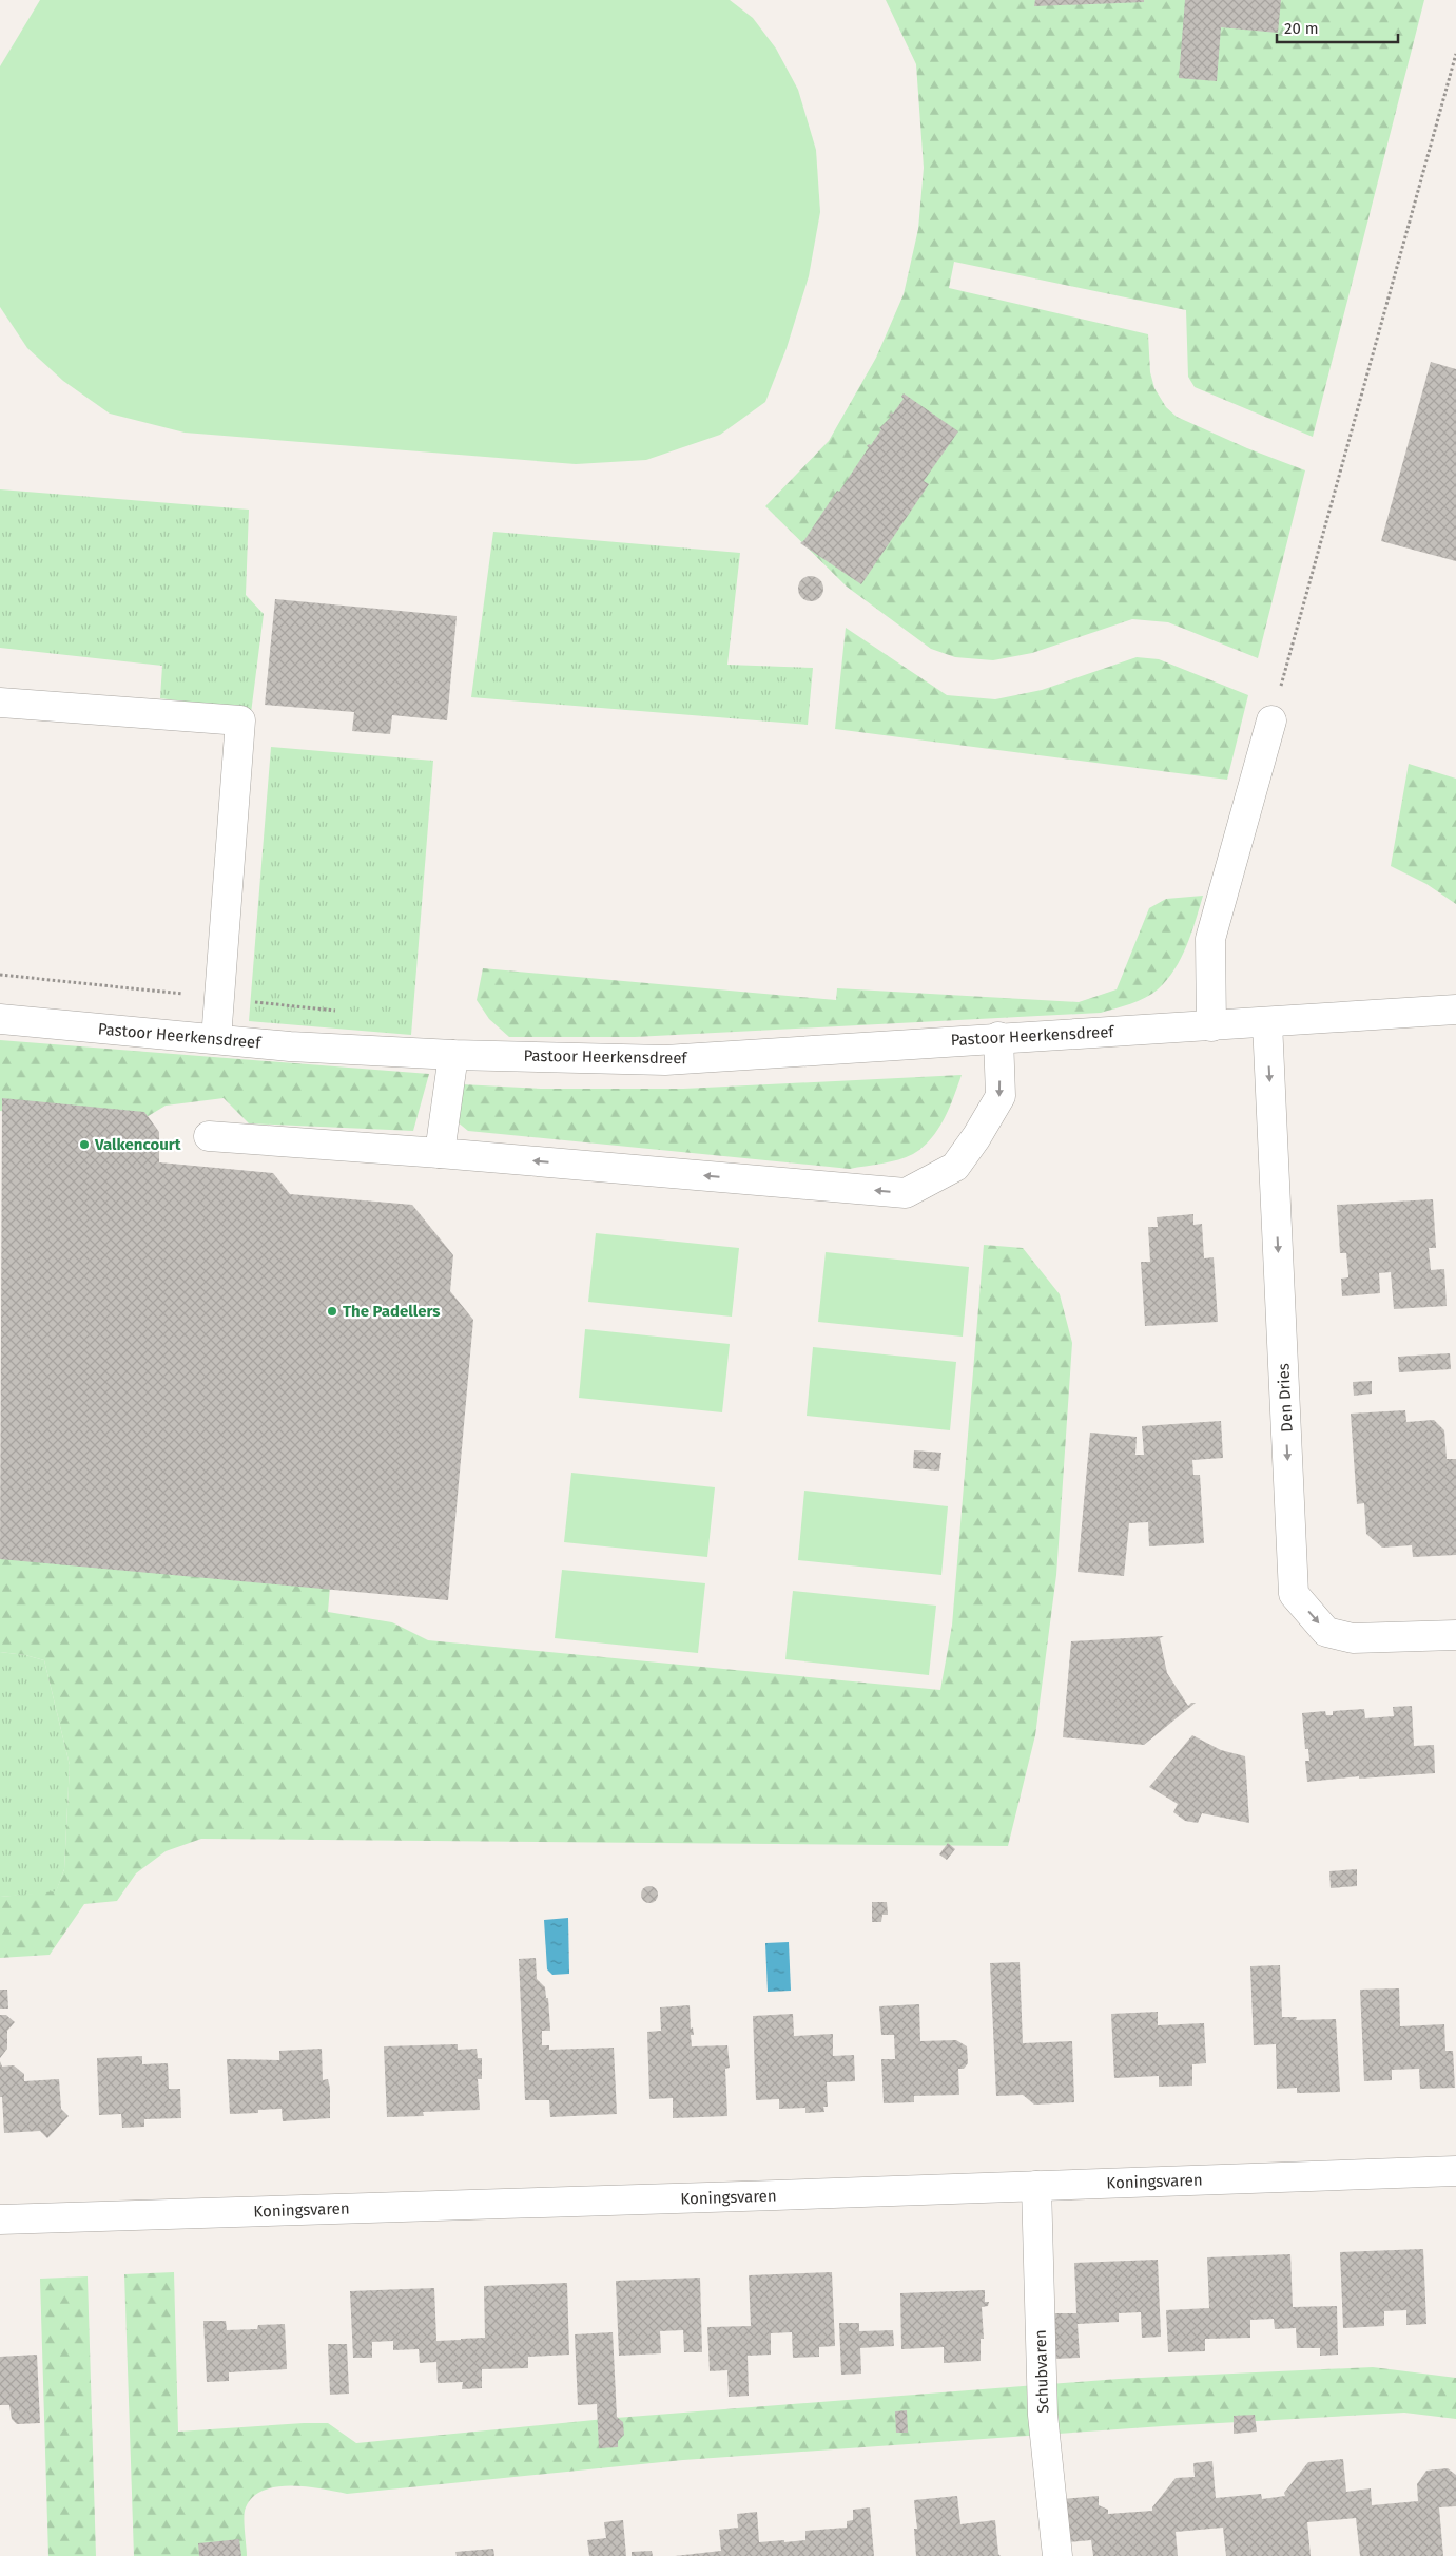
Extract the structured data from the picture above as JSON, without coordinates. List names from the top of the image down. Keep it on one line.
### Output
{"streets":{"street":["Pastoor Heerkensdreef","Den Dries","Koningsvaren","Schubvaren"]},"crossings":[["Pastoor Heerkensdreef","Den Dries"],["Koningsvaren","Schubvaren"]],"one_way":["Den Dries"],"places":["Valkencourt","The Padellers"],"scale_bar":"20 m"}
